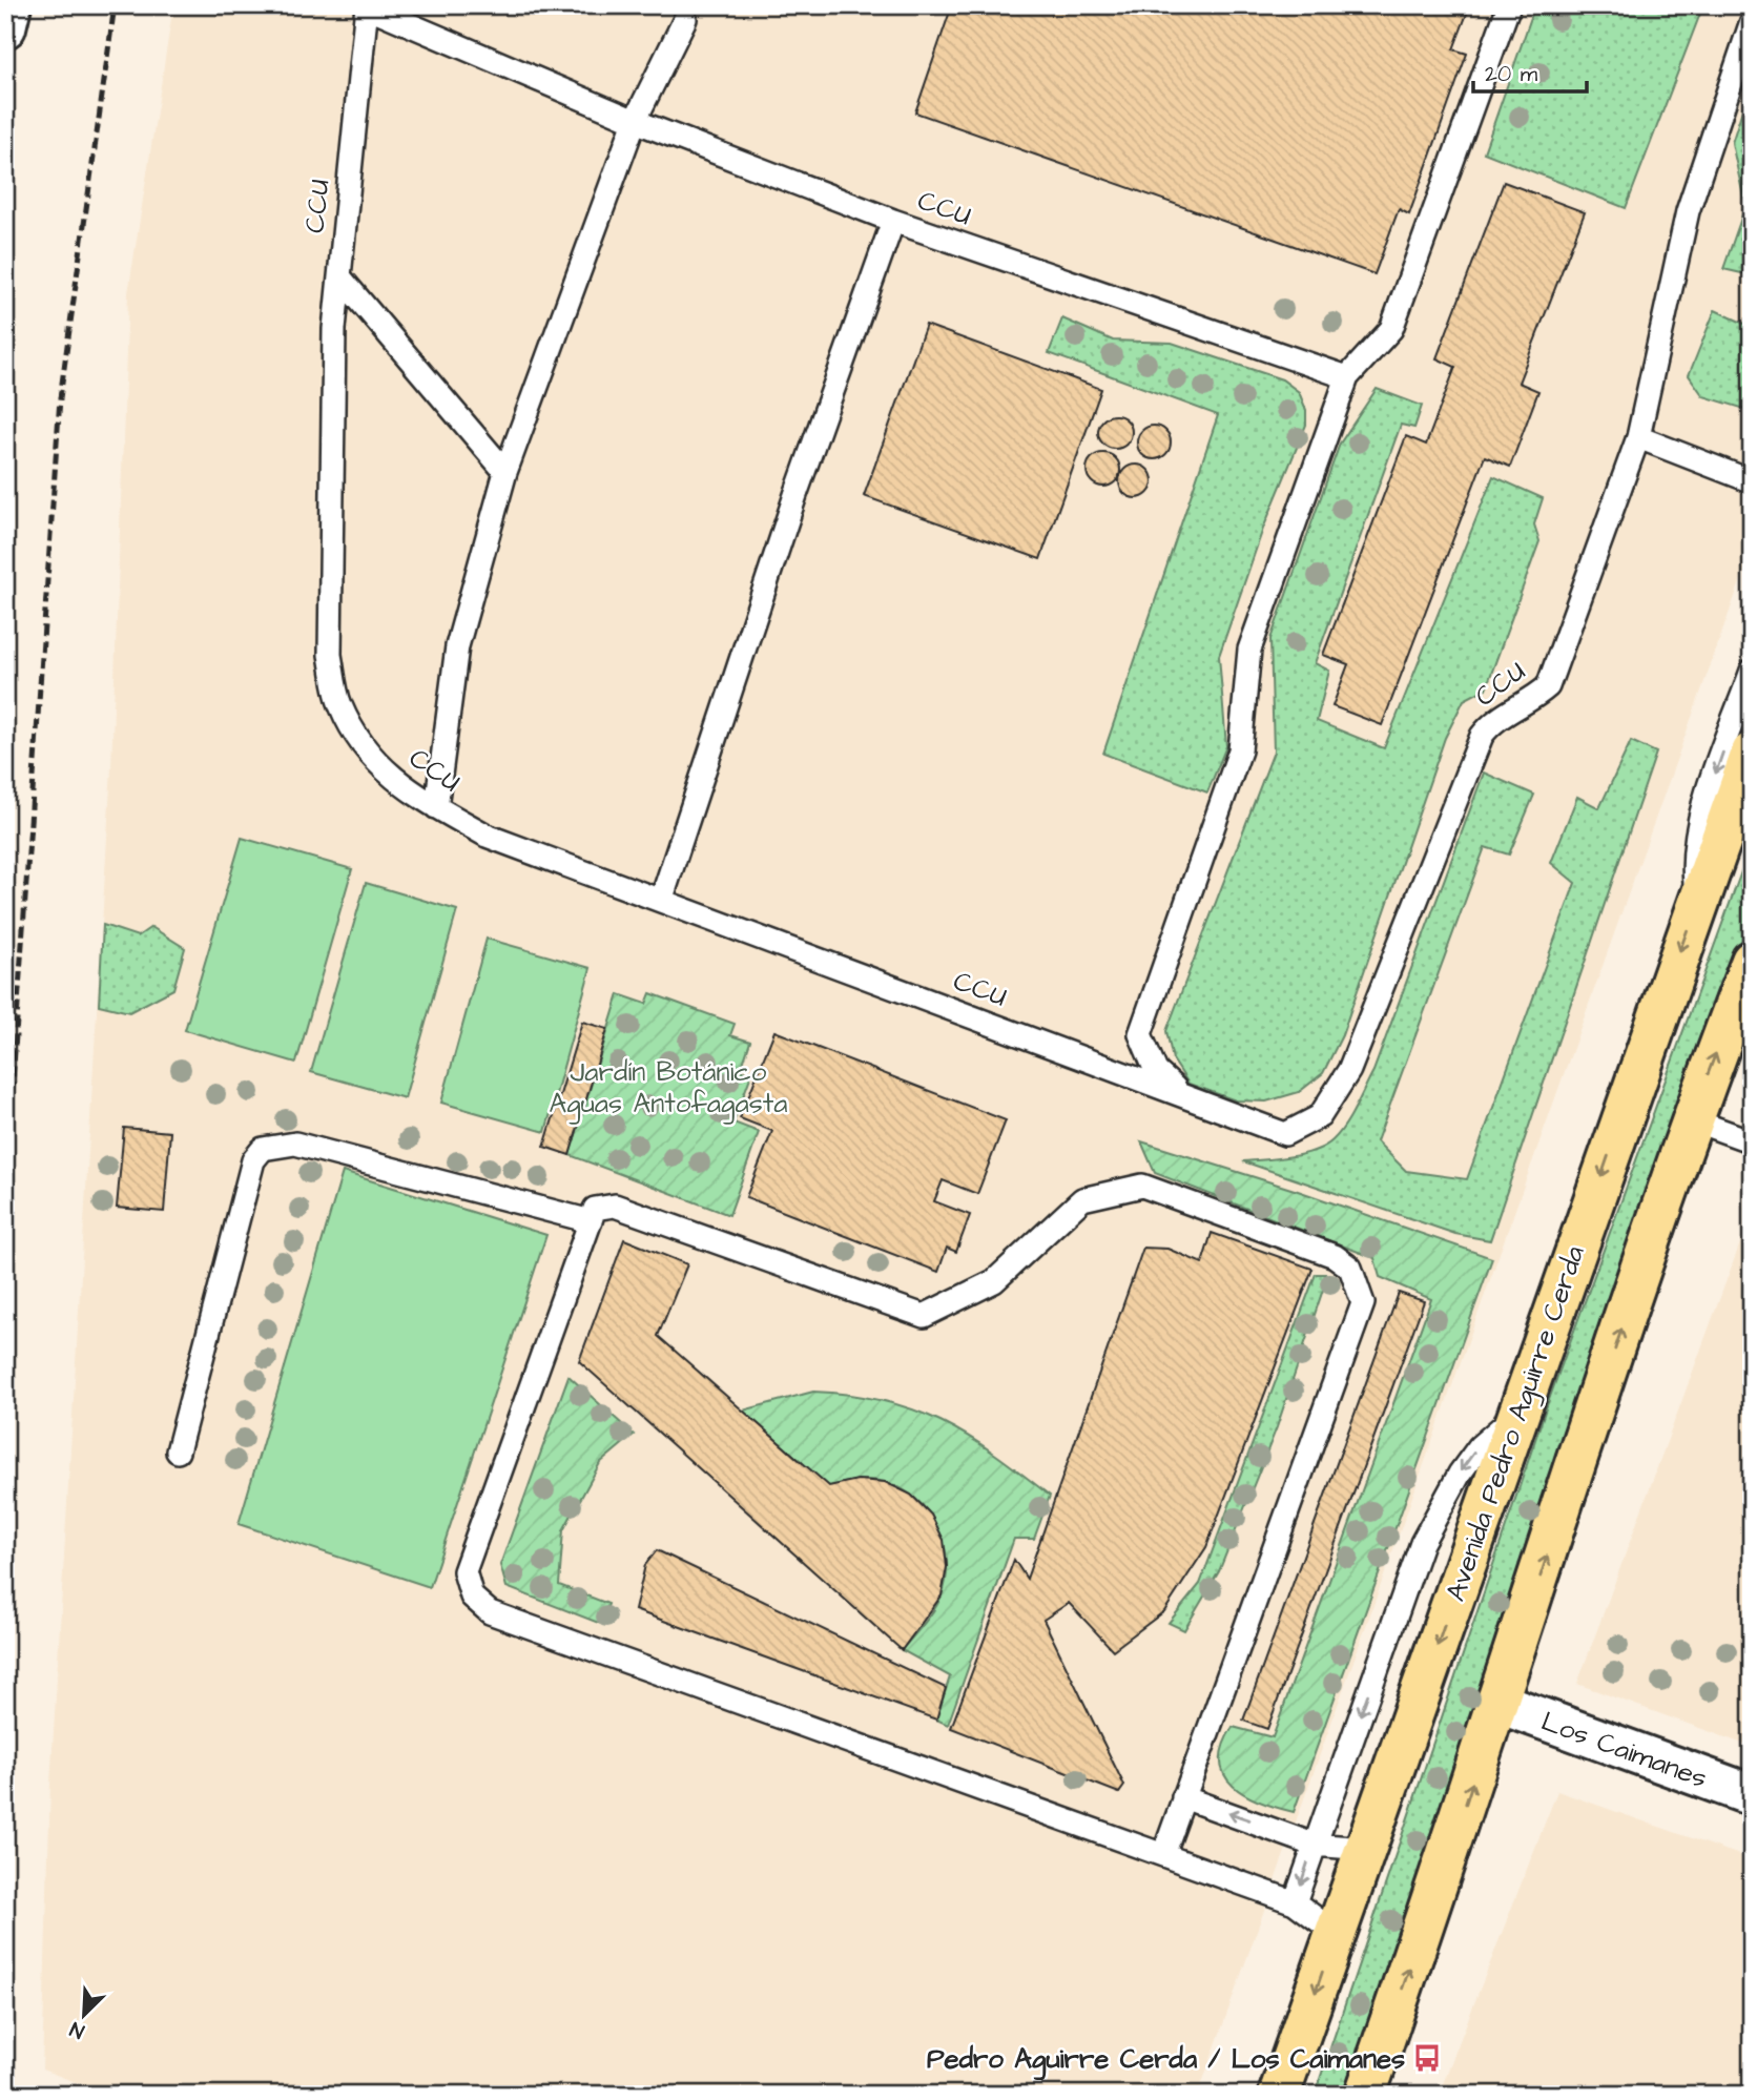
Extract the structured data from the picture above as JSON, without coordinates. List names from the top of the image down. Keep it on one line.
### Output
{"streets":{"main road":["Avenida Pedro Aguirre Cerda"],"street":["Los Caimanes"],"lane":["CCU"]},"parks":["Jardín Botánico Aguas Antofagasta"],"places":{"bus stop":["Pedro Aguirre Cerda / Los Caimanes"]},"scale_bar":"20 m","north":"bottom left"}
